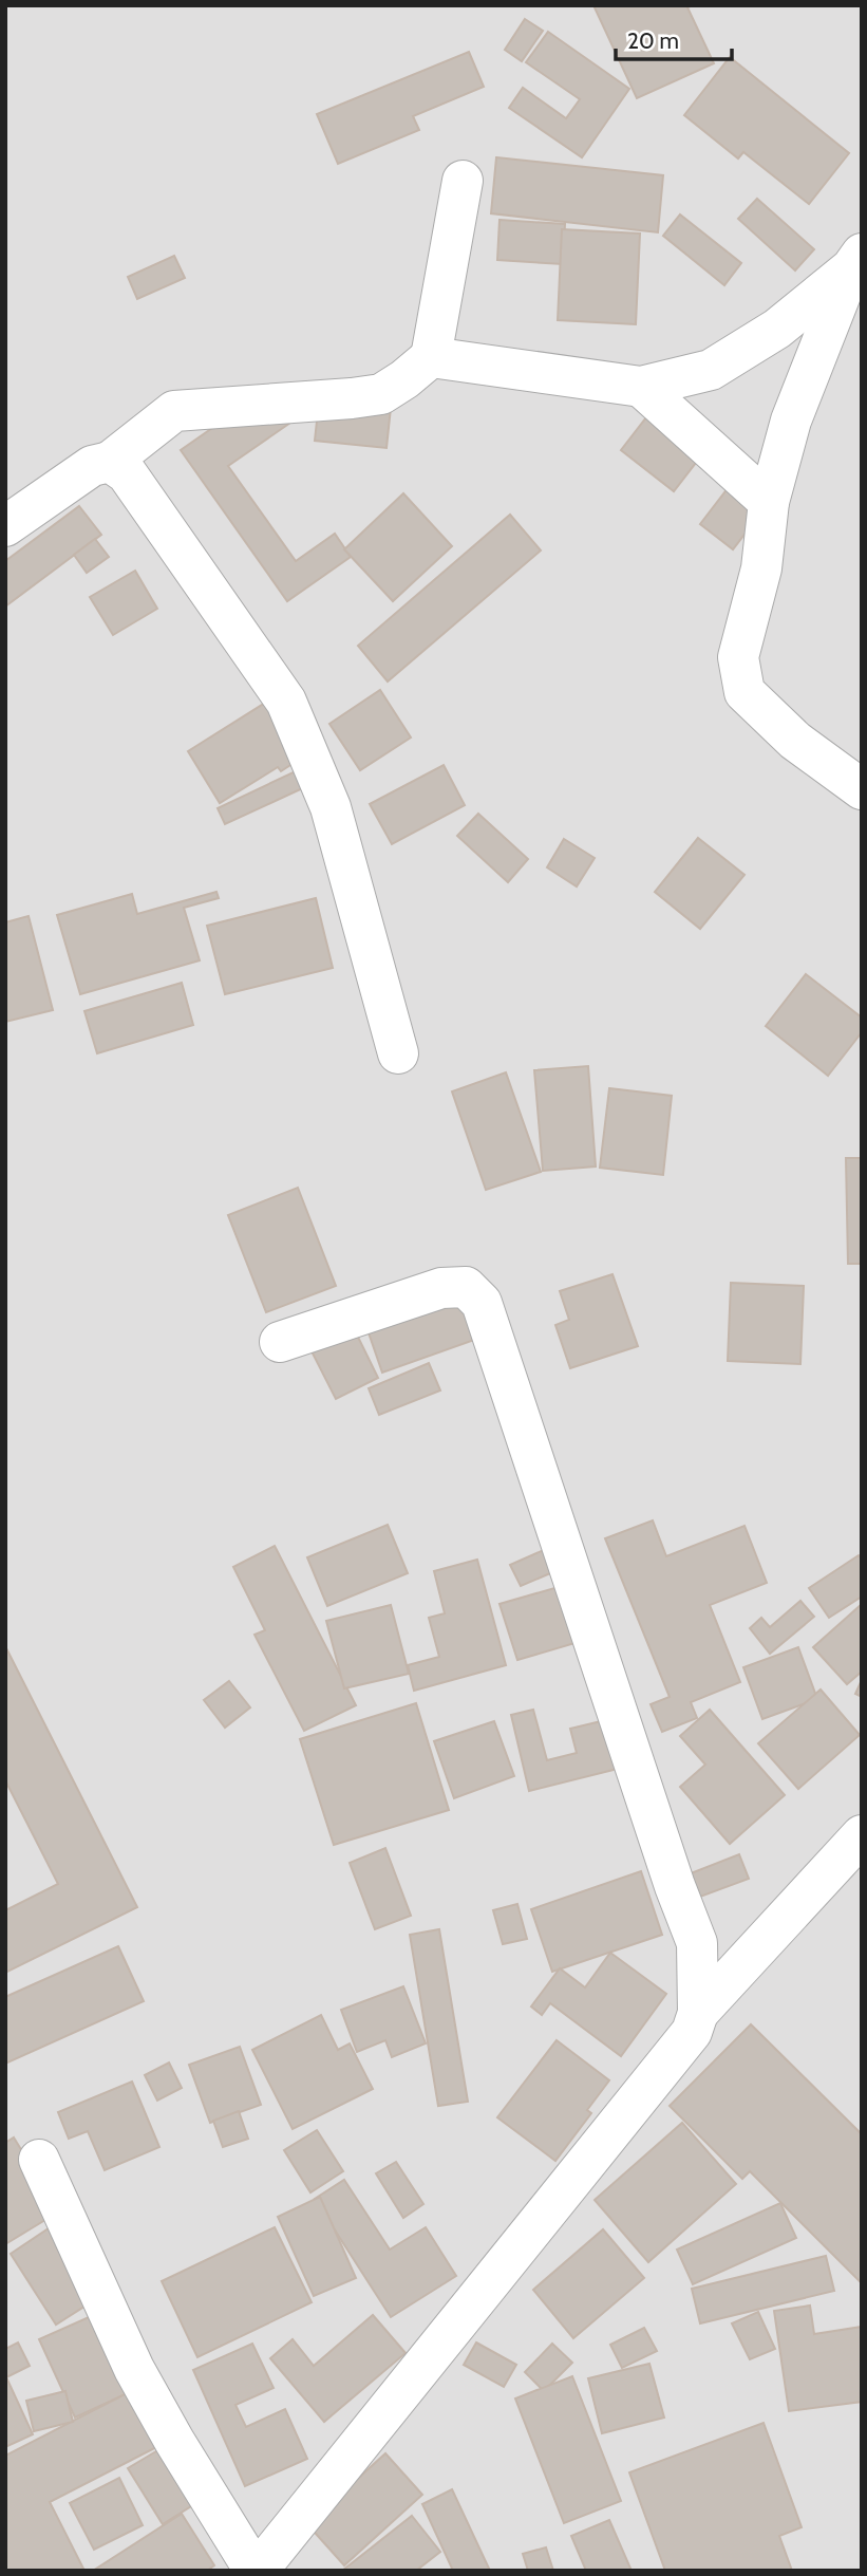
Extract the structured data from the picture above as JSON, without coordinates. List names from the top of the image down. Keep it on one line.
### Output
{"scale_bar":"20 m"}
